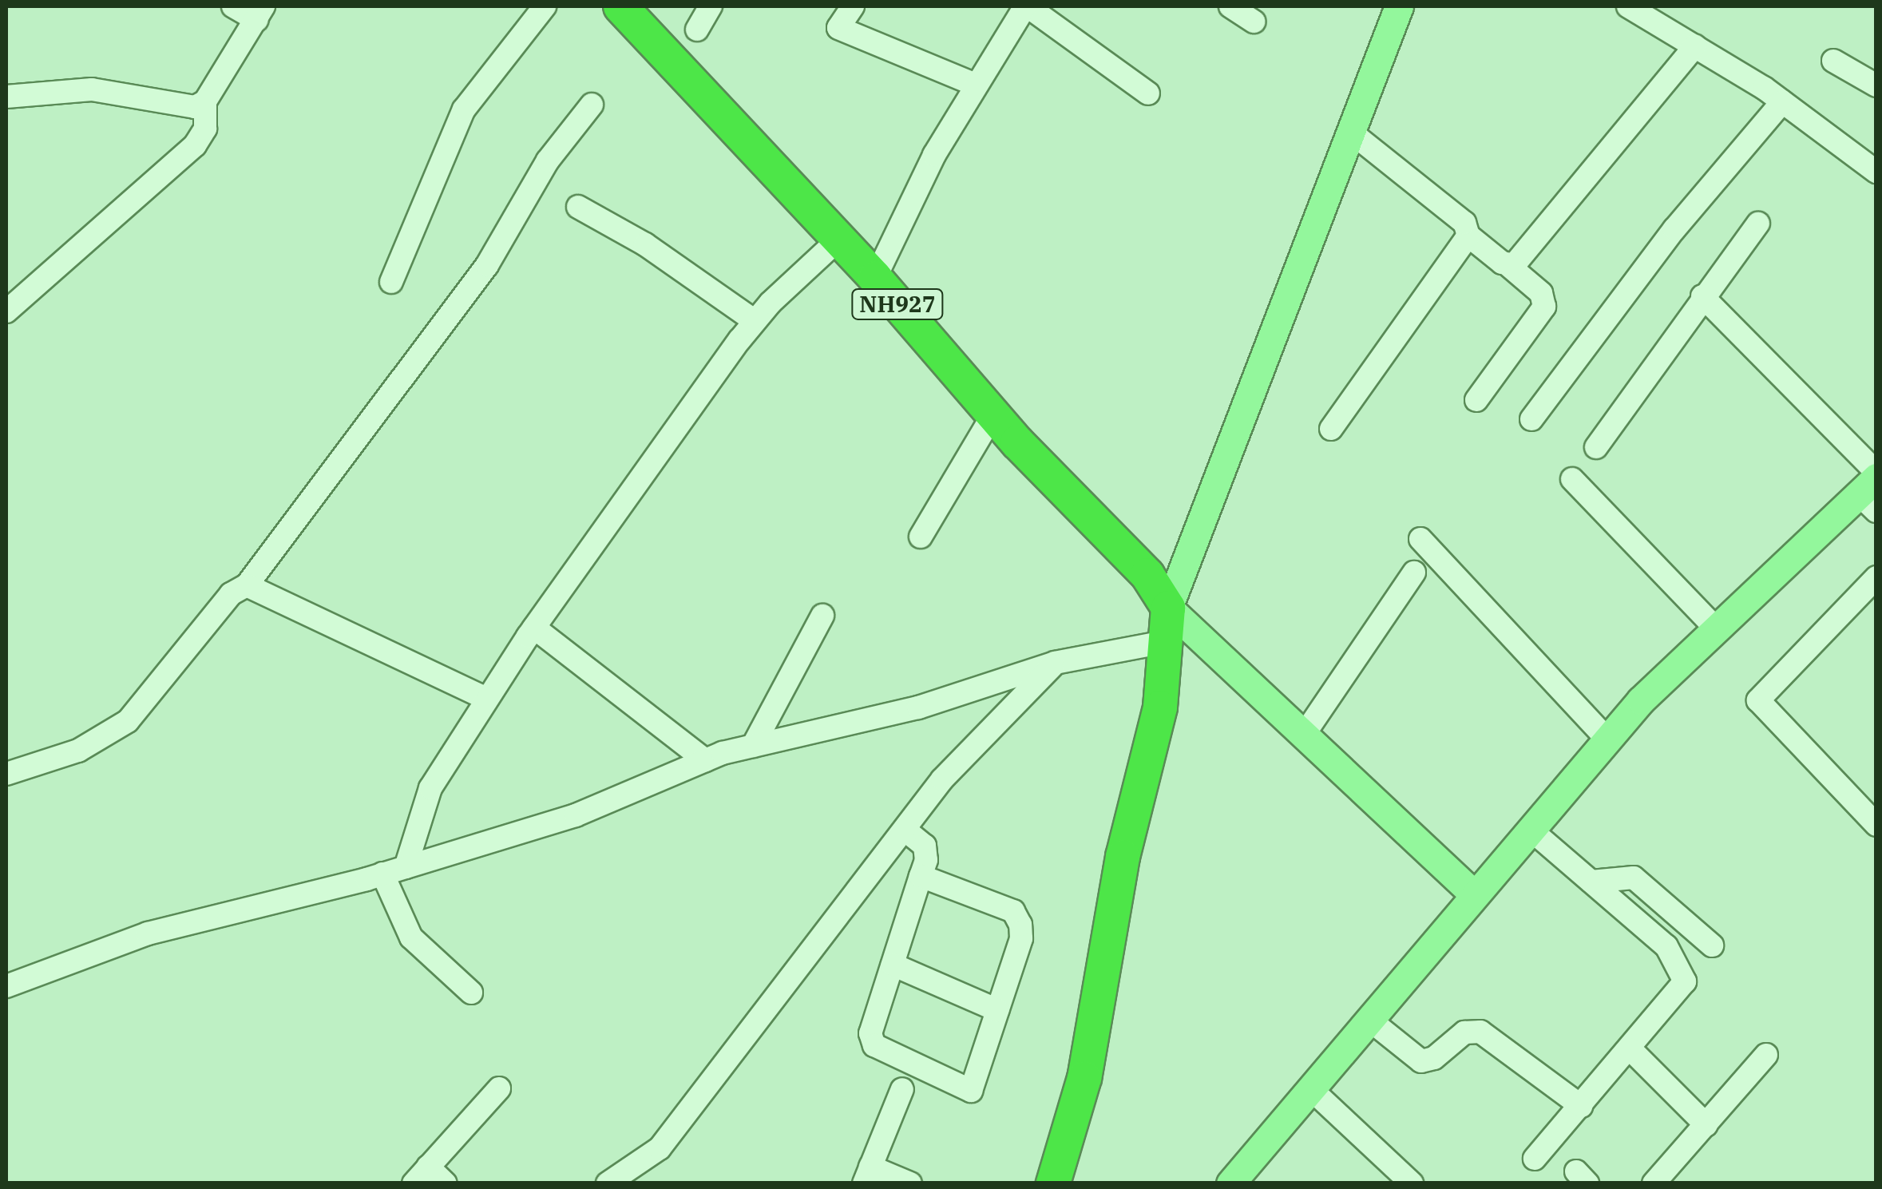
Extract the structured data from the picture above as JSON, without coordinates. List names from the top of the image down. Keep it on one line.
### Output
{"streets":{"highway":["NH927"]}}
